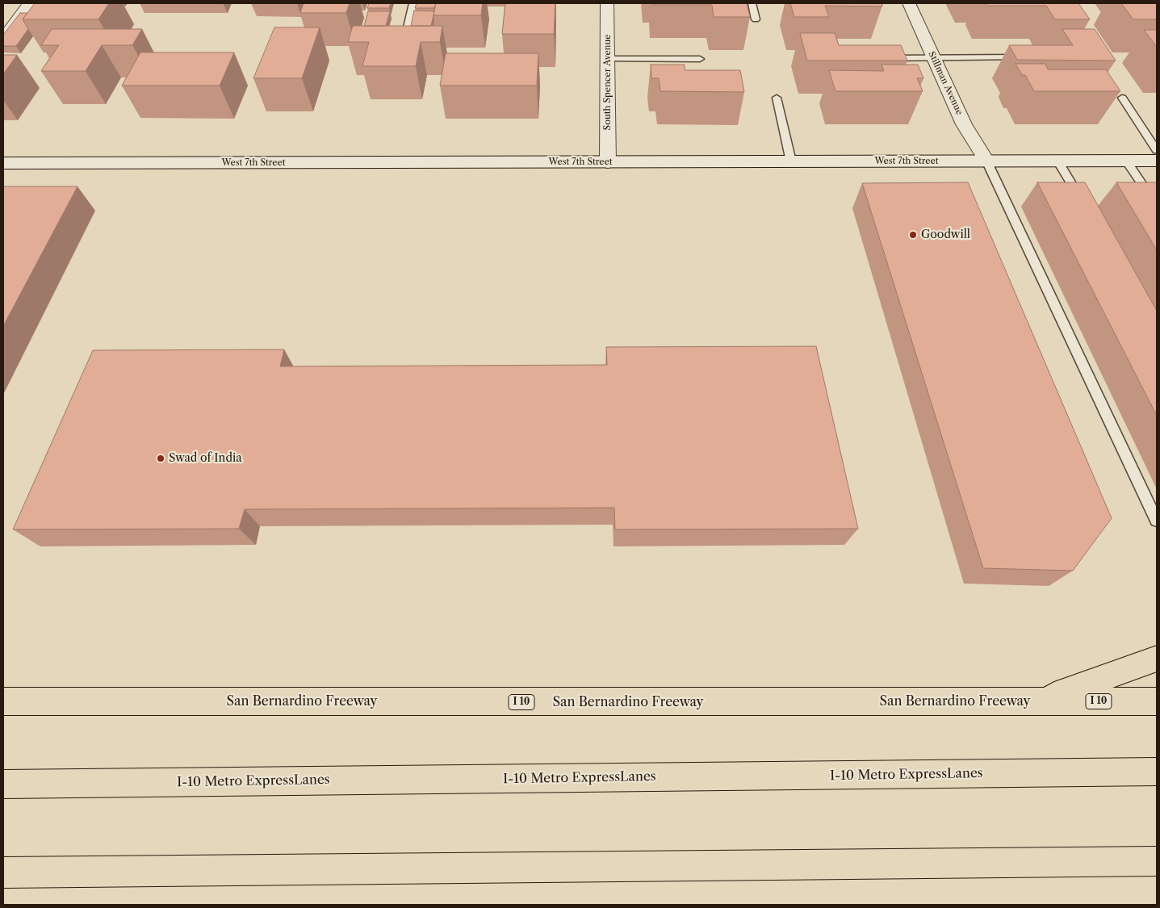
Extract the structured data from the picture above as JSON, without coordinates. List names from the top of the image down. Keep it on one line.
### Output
{"streets":{"highway":["San Bernardino Freeway","I 10","I-10 Metro ExpressLanes"],"main road":["South Spencer Avenue","Stillman Avenue","West 7th Street"]},"crossings":[["South Spencer Avenue","West 7th Street"],["Stillman Avenue","West 7th Street"]],"places":["Goodwill","Swad of India"]}
